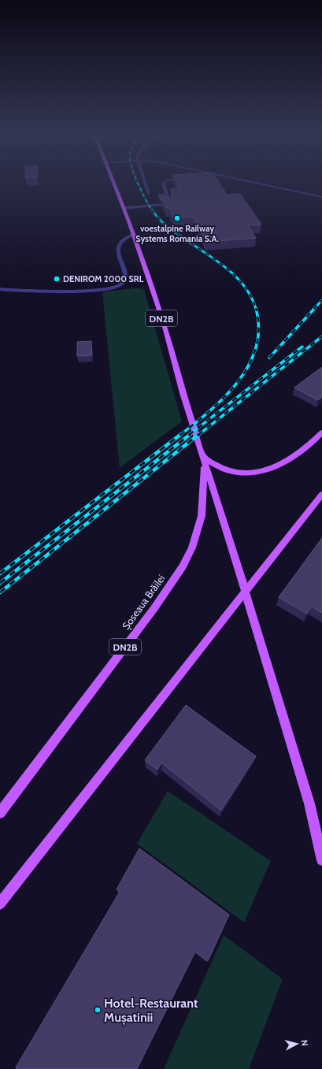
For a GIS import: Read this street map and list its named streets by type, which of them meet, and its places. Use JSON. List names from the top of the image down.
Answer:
{
  "streets": {
    "main road": ["DN2B", "Șoseaua Brăilei"]
  },
  "crossings": [
    ["DN2B", "Șoseaua Brăilei"]
  ],
  "places": ["voestalpine Railway Systems Romania S.A.", "DENIROM 2000 SRL", "Hotel-Restaurant Mușatinii"],
  "north": "right"
}
